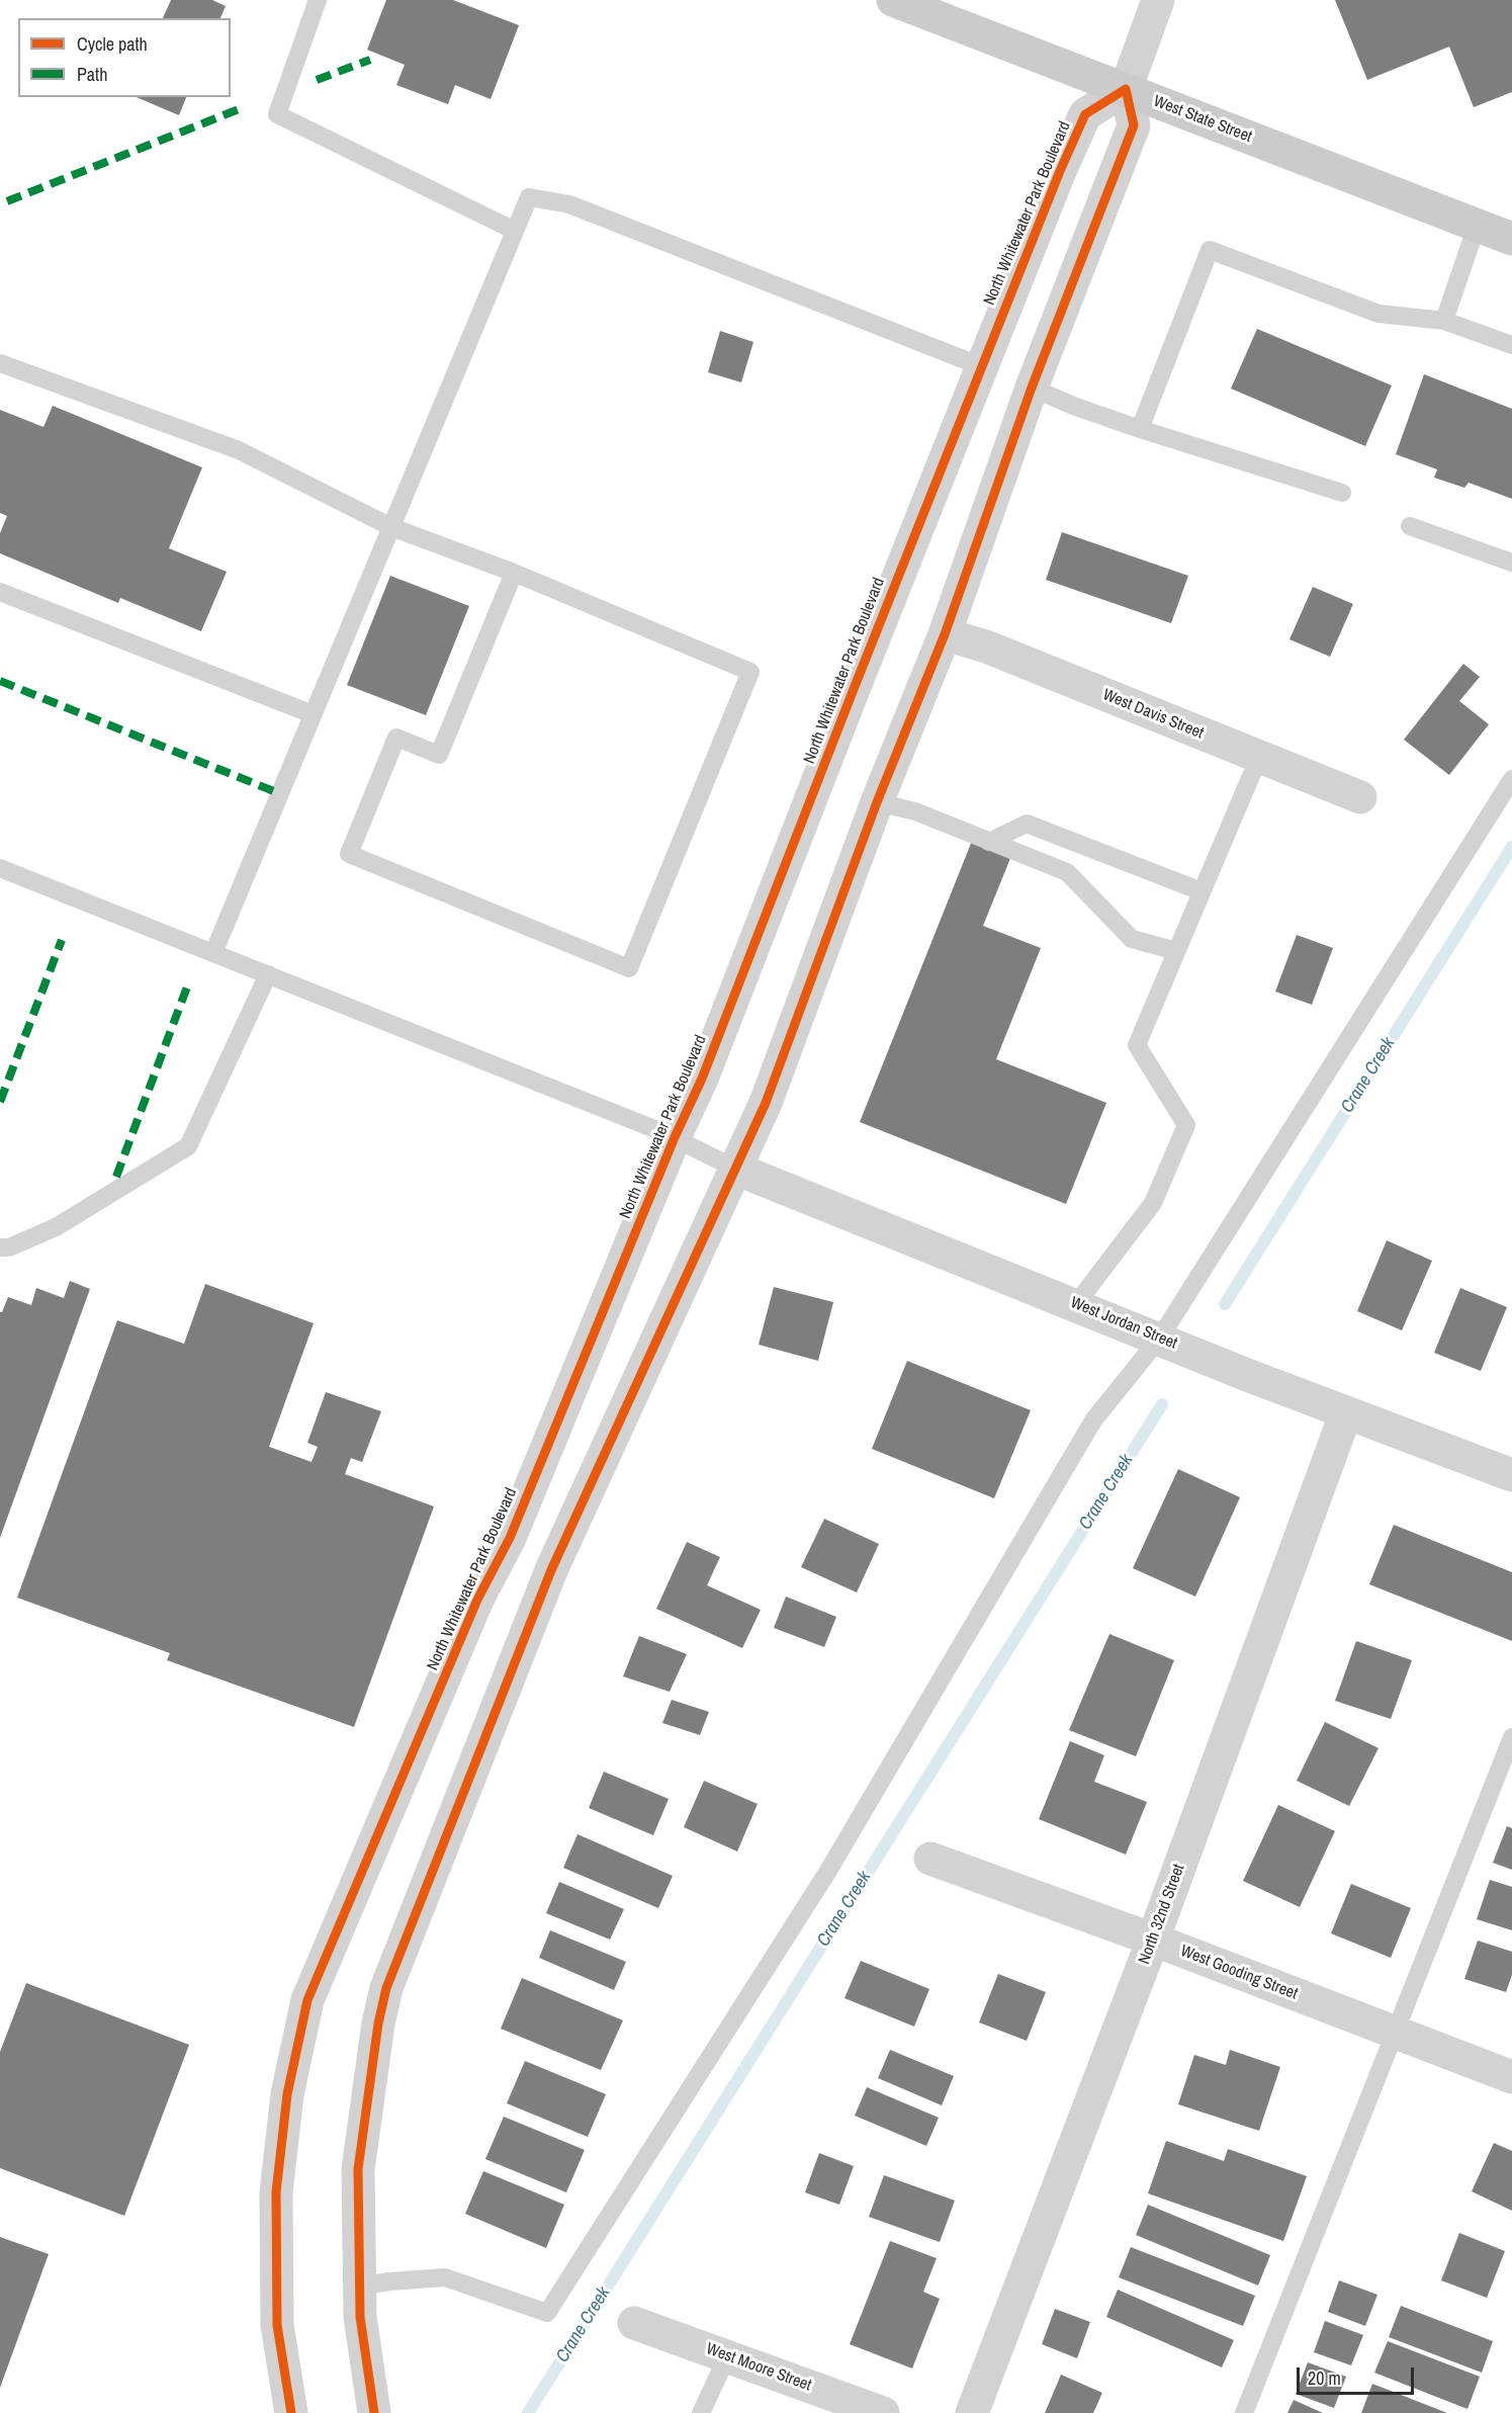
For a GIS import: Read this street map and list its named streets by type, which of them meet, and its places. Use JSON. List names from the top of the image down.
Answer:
{
  "streets": {
    "main road": ["West State Street"],
    "street": [
      "North Whitewater Park Boulevard",
      "West Davis Street",
      "West Jordan Street",
      "North 32nd Street",
      "West Gooding Street",
      "West Moore Street"
    ]
  },
  "crossings": [
    ["West State Street", "North Whitewater Park Boulevard"],
    ["West Jordan Street", "North 32nd Street"],
    ["North 32nd Street", "West Gooding Street"]
  ],
  "water": ["Crane Creek"],
  "legend": ["Cycle path", "Path"],
  "scale_bar": "20 m"
}
